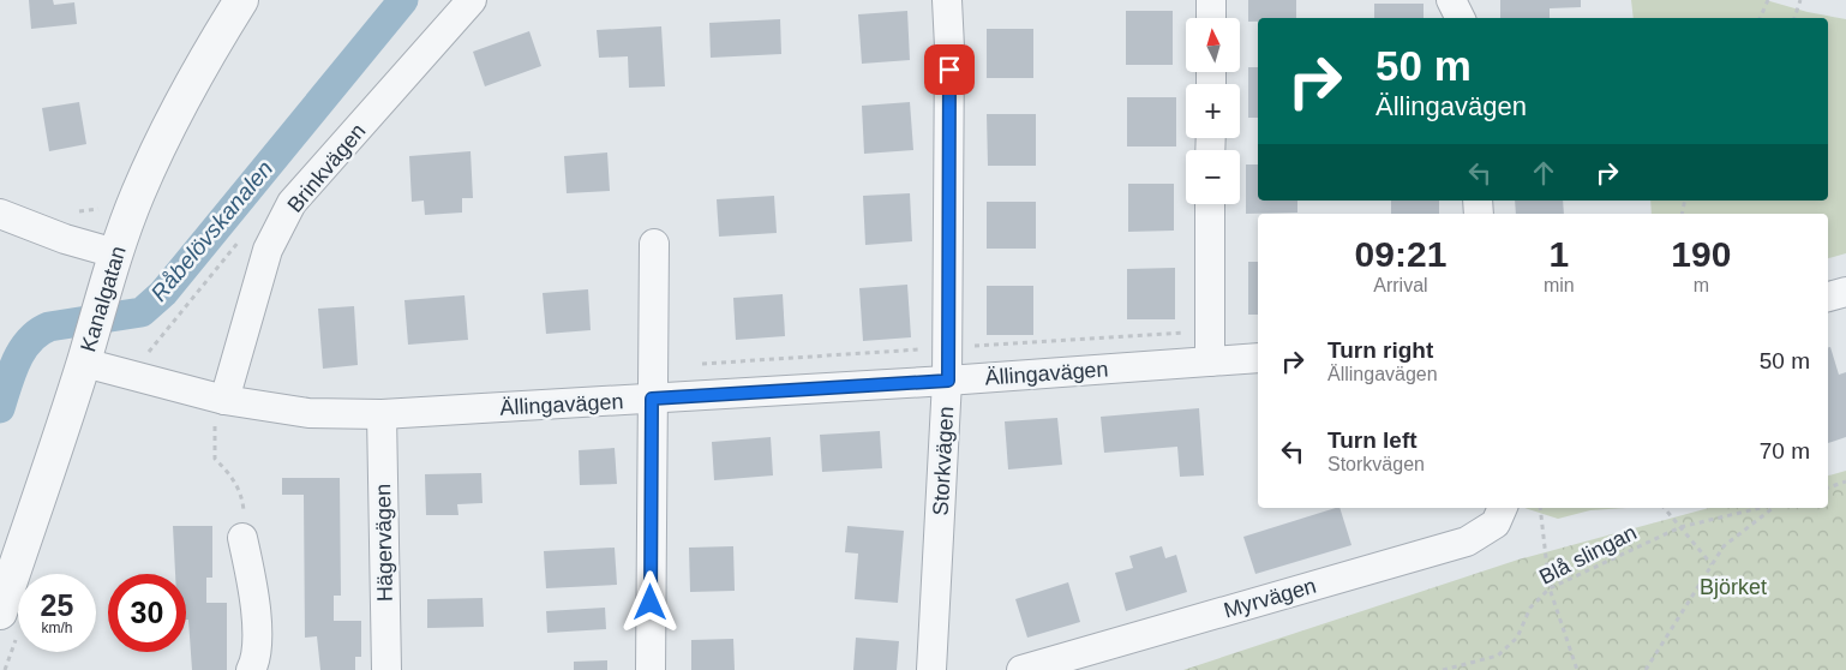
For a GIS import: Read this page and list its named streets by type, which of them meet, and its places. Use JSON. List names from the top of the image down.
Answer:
{
  "streets": {
    "street": [
      "Brinkvägen",
      "Kanalgatan",
      "Ällingavägen",
      "Storkvägen",
      "Hägervägen",
      "Myrvägen"
    ],
    "path": ["Blå slingan"]
  },
  "crossings": [
    ["Brinkvägen", "Ällingavägen"],
    ["Kanalgatan", "Ällingavägen"],
    ["Ällingavägen", "Storkvägen"],
    ["Ällingavägen", "Hägervägen"]
  ],
  "water": ["Råbelövskanalen"],
  "parks": ["Björket"],
  "north": "top",
  "page": {
    "map_buttons": ["+", "−"],
    "turn": ["50 m", "Ällingavägen"],
    "eta": [
      "09:21",
      "Arrival",
      "1",
      "min",
      "190",
      "m"
    ],
    "list": [
      {
        "name": "Turn right",
        "note": "Ällingavägen",
        "value": "50 m"
      },
      {
        "name": "Turn left",
        "note": "Storkvägen",
        "value": "70 m"
      }
    ],
    "speed": "25 km/h",
    "limit": "30"
  }
}
